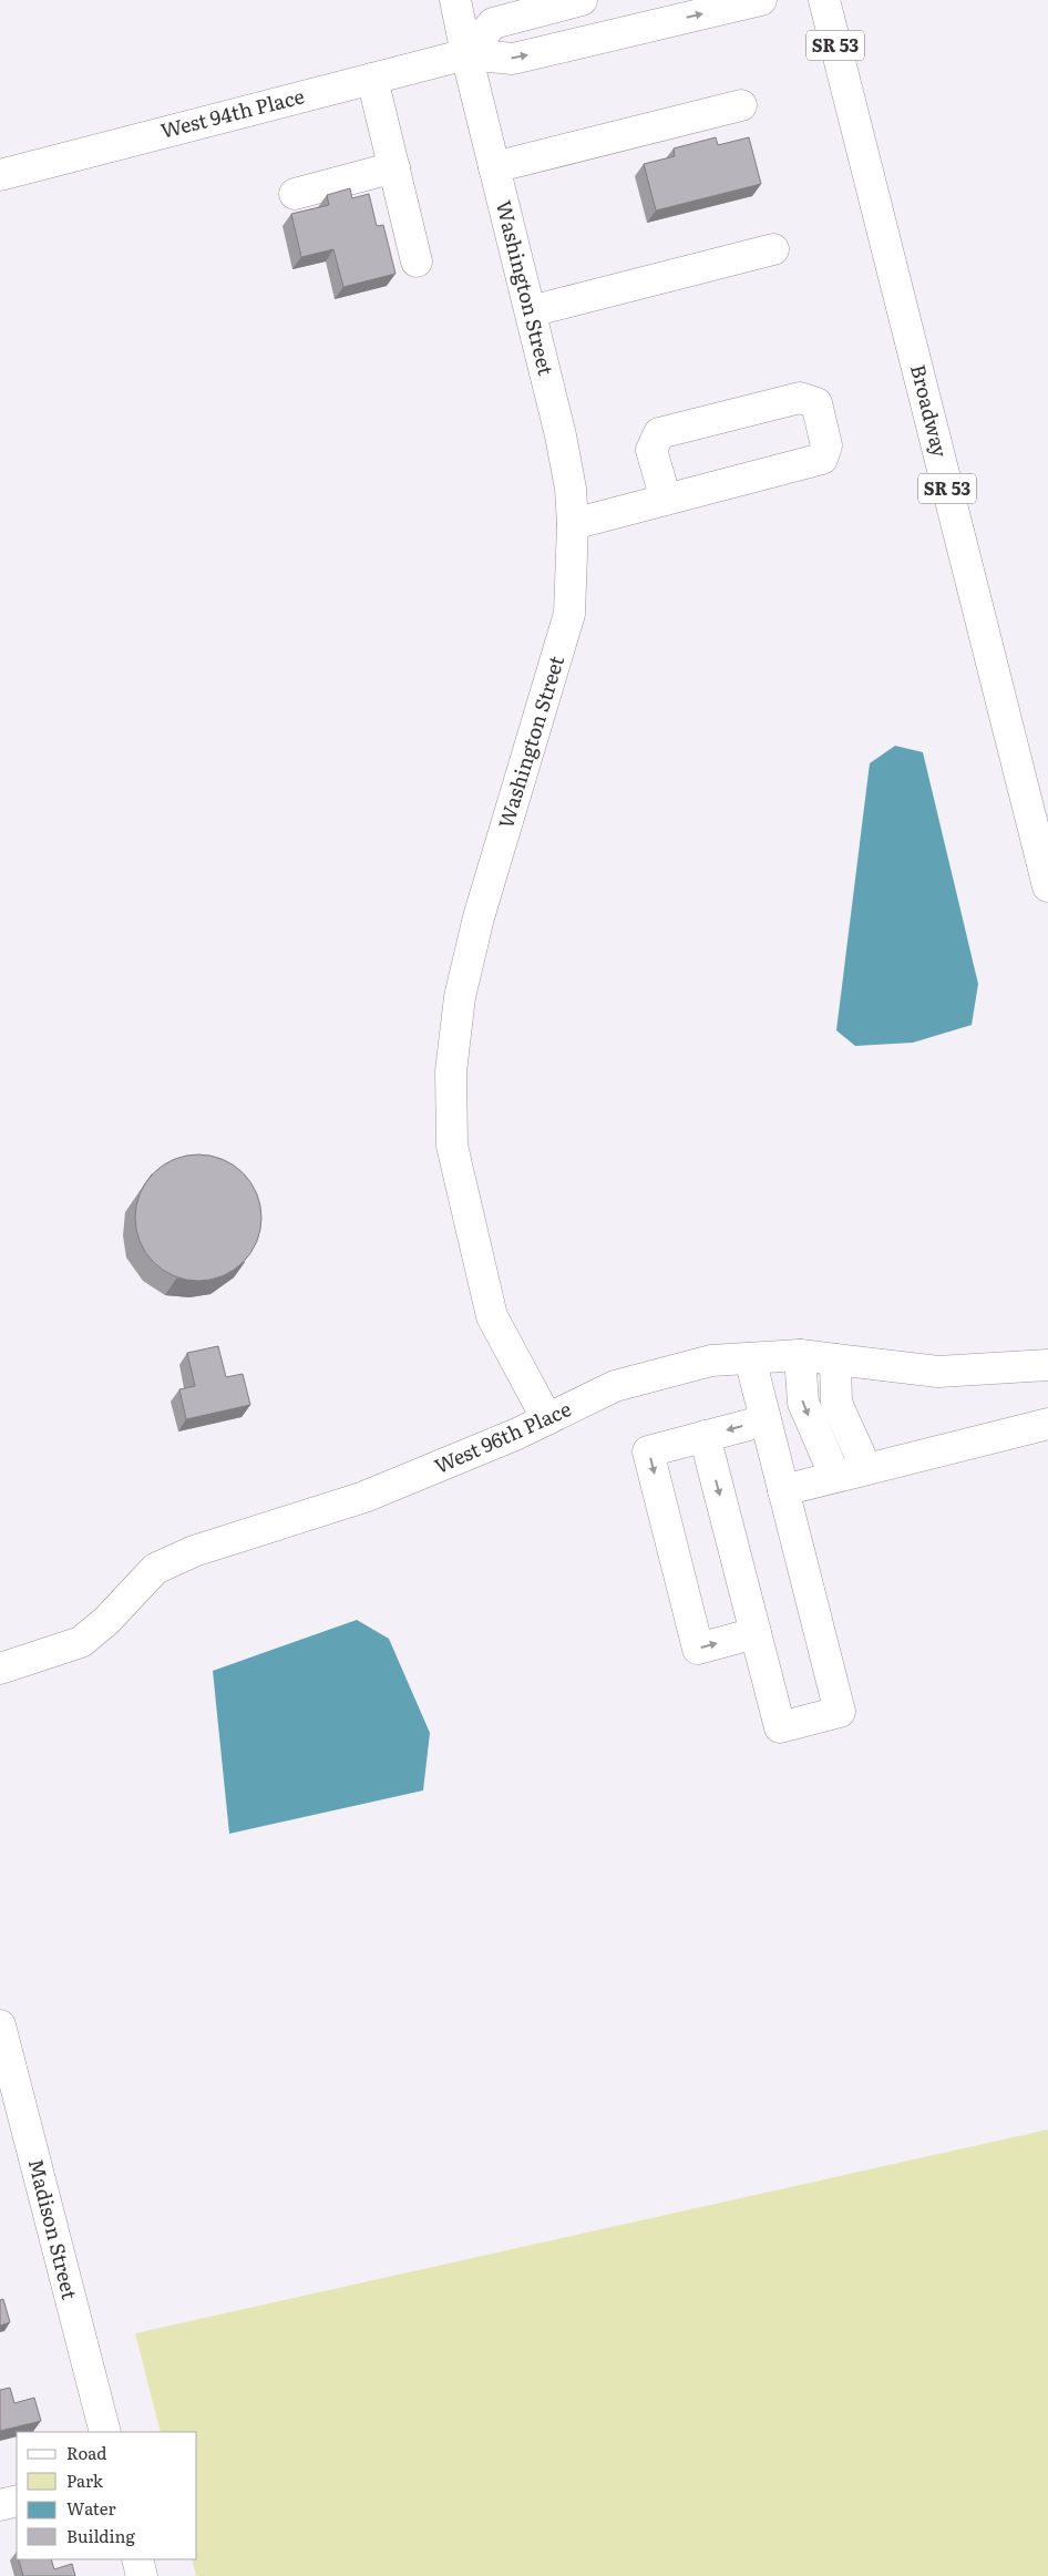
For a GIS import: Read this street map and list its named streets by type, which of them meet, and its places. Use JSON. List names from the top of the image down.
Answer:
{
  "streets": {
    "street": [
      "SR 53",
      "West 94th Place",
      "Washington Street",
      "Broadway",
      "West 96th Place",
      "Madison Street"
    ]
  },
  "crossings": [
    ["West 94th Place", "Washington Street"],
    ["Washington Street", "West 96th Place"]
  ],
  "legend": [
    "Road",
    "Park",
    "Water",
    "Building"
  ]
}
